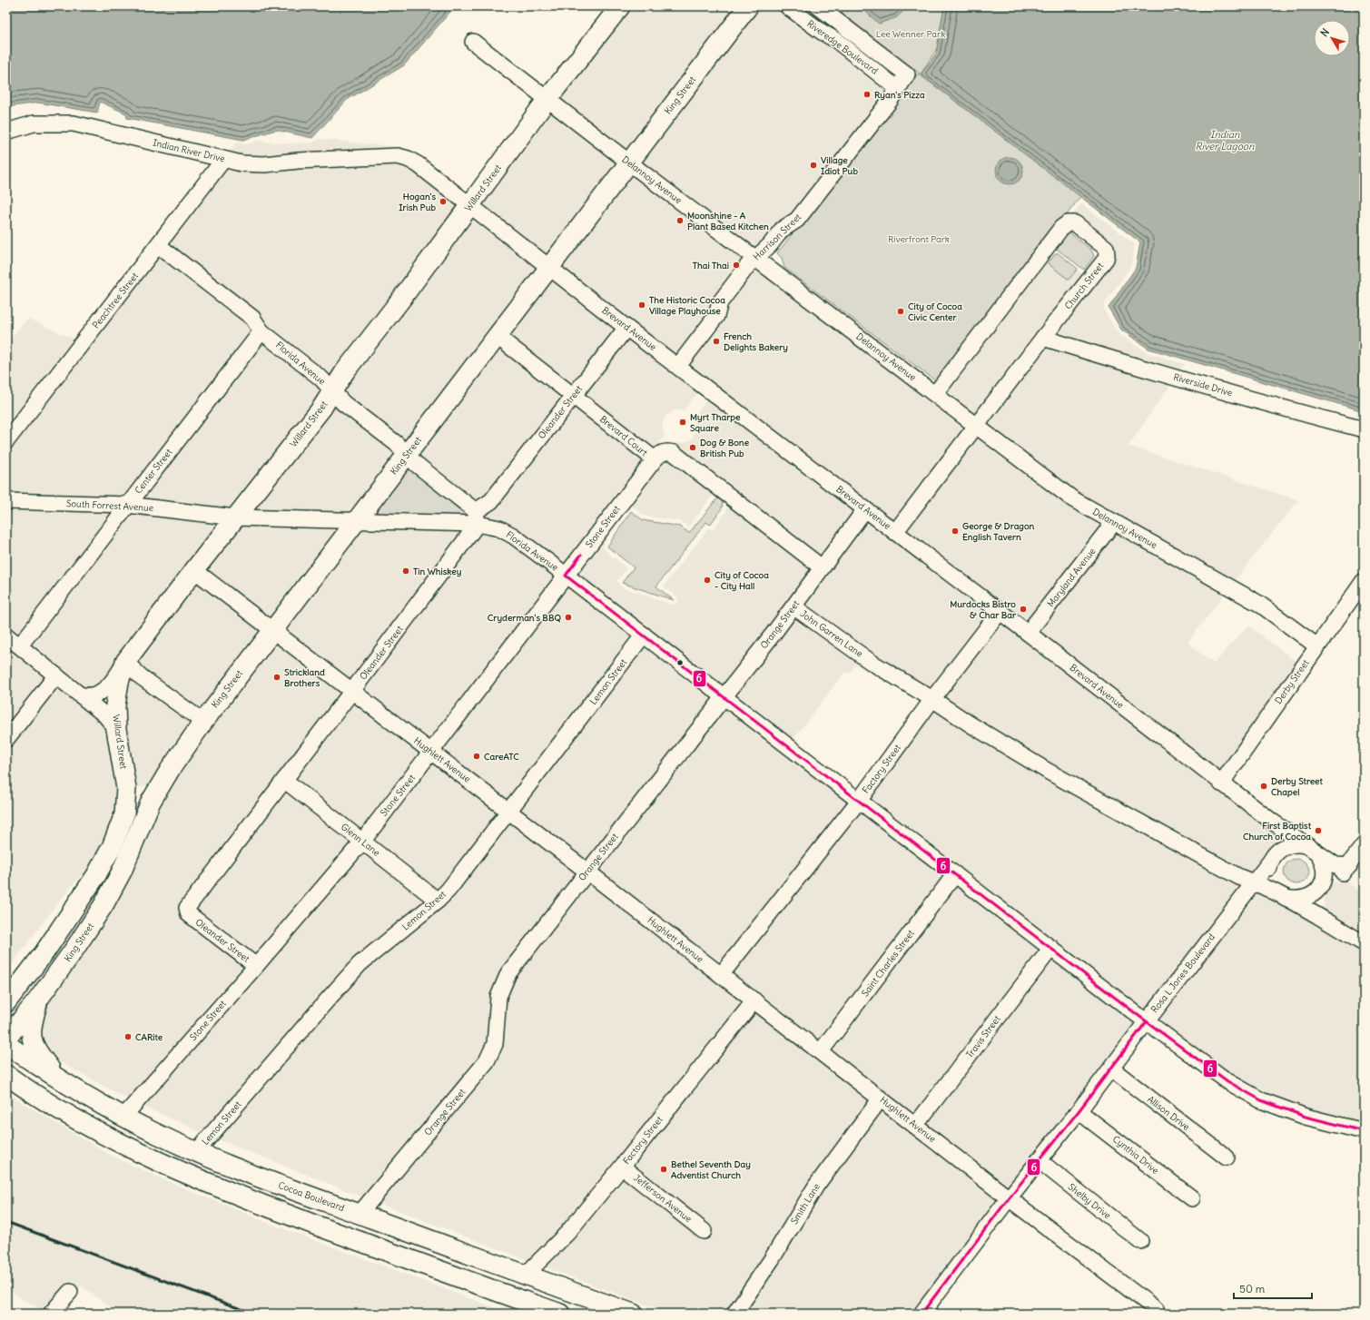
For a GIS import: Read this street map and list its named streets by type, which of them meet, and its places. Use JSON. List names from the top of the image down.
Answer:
{
  "streets": {
    "main road": ["King Street", "Willard Street", "Cocoa Boulevard"],
    "street": [
      "Riveredge Boulevard",
      "Indian River Drive",
      "Delannoy Avenue",
      "Harrison Street",
      "Church Street",
      "Peachtree Street",
      "Brevard Avenue",
      "Florida Avenue",
      "Riverside Drive",
      "Oleander Street",
      "Brevard Court",
      "Center Street",
      "South Forrest Avenue",
      "Stone Street",
      "Maryland Avenue",
      "Orange Street",
      "John Garren Lane",
      "Lemon Street",
      "Derby Street",
      "Hughlett Avenue",
      "Factory Street",
      "Glenn Lane",
      "Saint Charles Street",
      "Rosa L Jones Boulevard",
      "Travis Street",
      "Allison Drive",
      "Cynthia Drive",
      "Jefferson Avenue",
      "Shelby Drive",
      "Smith Lane"
    ]
  },
  "crossings": [
    ["Riveredge Boulevard", "Harrison Street"],
    ["King Street", "Delannoy Avenue"],
    ["King Street", "Brevard Avenue"],
    ["King Street", "Florida Avenue"],
    ["King Street", "Brevard Court"],
    ["King Street", "South Forrest Avenue"],
    ["King Street", "Hughlett Avenue"],
    ["Indian River Drive", "Peachtree Street"],
    ["Indian River Drive", "Brevard Avenue"],
    ["Delannoy Avenue", "Willard Street"],
    ["Delannoy Avenue", "Harrison Street"],
    ["Delannoy Avenue", "Church Street"],
    ["Delannoy Avenue", "Maryland Avenue"],
    ["Delannoy Avenue", "Derby Street"],
    ["Willard Street", "Brevard Avenue"],
    ["Willard Street", "Florida Avenue"],
    ["Willard Street", "South Forrest Avenue"],
    ["Willard Street", "Hughlett Avenue"],
    ["Harrison Street", "Brevard Avenue"],
    ["Church Street", "Brevard Avenue"],
    ["Church Street", "Riverside Drive"],
    ["Peachtree Street", "Florida Avenue"],
    ["Brevard Avenue", "Oleander Street"],
    ["Brevard Avenue", "Maryland Avenue"],
    ["Brevard Avenue", "Orange Street"],
    ["Brevard Avenue", "Derby Street"],
    ["Brevard Avenue", "Factory Street"],
    ["Brevard Avenue", "Rosa L Jones Boulevard"],
    ["Florida Avenue", "Oleander Street"],
    ["Florida Avenue", "Center Street"],
    ["Florida Avenue", "South Forrest Avenue"],
    ["Florida Avenue", "Stone Street"],
    ["Florida Avenue", "Orange Street"],
    ["Florida Avenue", "Lemon Street"],
    ["Florida Avenue", "Factory Street"],
    ["Florida Avenue", "Saint Charles Street"],
    ["Florida Avenue", "Rosa L Jones Boulevard"],
    ["Florida Avenue", "Travis Street"],
    ["Oleander Street", "Brevard Court"],
    ["Oleander Street", "South Forrest Avenue"],
    ["Oleander Street", "Stone Street"],
    ["Oleander Street", "Hughlett Avenue"],
    ["Oleander Street", "Glenn Lane"],
    ["Brevard Court", "Stone Street"],
    ["Brevard Court", "Orange Street"],
    ["Center Street", "South Forrest Avenue"],
    ["Stone Street", "Hughlett Avenue"],
    ["Stone Street", "Glenn Lane"],
    ["Stone Street", "Cocoa Boulevard"],
    ["Orange Street", "John Garren Lane"],
    ["Orange Street", "Hughlett Avenue"],
    ["Orange Street", "Cocoa Boulevard"],
    ["John Garren Lane", "Factory Street"],
    ["John Garren Lane", "Rosa L Jones Boulevard"],
    ["Lemon Street", "Hughlett Avenue"],
    ["Lemon Street", "Glenn Lane"],
    ["Lemon Street", "Cocoa Boulevard"],
    ["Hughlett Avenue", "Factory Street"],
    ["Hughlett Avenue", "Saint Charles Street"],
    ["Hughlett Avenue", "Rosa L Jones Boulevard"],
    ["Hughlett Avenue", "Travis Street"],
    ["Hughlett Avenue", "Smith Lane"],
    ["Factory Street", "Cocoa Boulevard"],
    ["Factory Street", "Jefferson Avenue"],
    ["Rosa L Jones Boulevard", "Allison Drive"],
    ["Rosa L Jones Boulevard", "Cynthia Drive"],
    ["Rosa L Jones Boulevard", "Shelby Drive"]
  ],
  "water": ["Indian River Lagoon"],
  "parks": ["Lee Wenner Park", "Riverfront Park"],
  "places": [
    "Ryan's Pizza",
    "Village Idiot Pub",
    "Hogan's Irish Pub",
    "Moonshine - A Plant Based Kitchen",
    "Thai Thai",
    "The Historic Cocoa Village Playhouse",
    "City of Cocoa Civic Center",
    "French Delights Bakery",
    "Myrt Tharpe Square",
    "Dog & Bone British Pub",
    "George & Dragon English Tavern",
    "Tin Whiskey",
    "City of Cocoa - City Hall",
    "Murdocks Bistro & Char Bar",
    "Cryderman's BBQ",
    "Strickland Brothers",
    "CareATC",
    "Derby Street Chapel",
    "First Baptist Church of Cocoa",
    "CARite",
    "Bethel Seventh Day Adventist Church"
  ],
  "lines": ["transit line 6"],
  "scale_bar": "50 m",
  "north": "top left"
}
